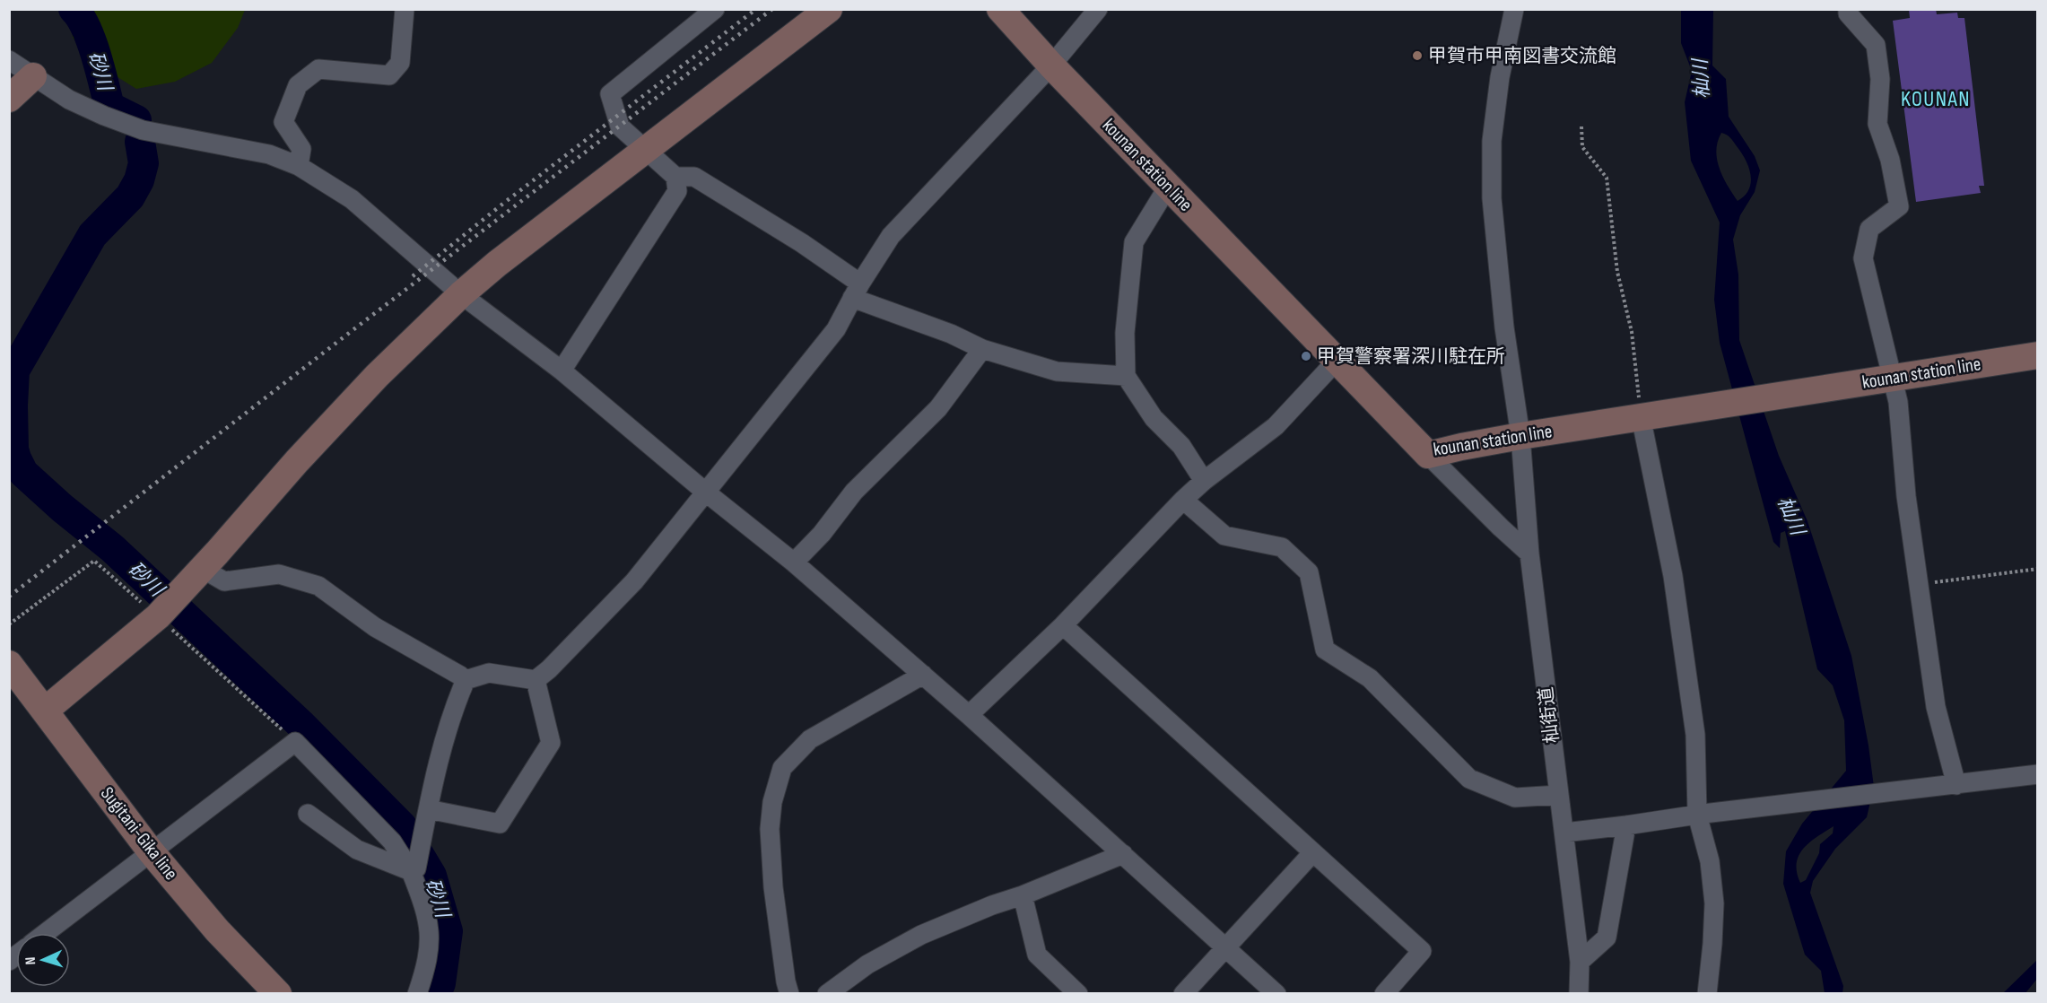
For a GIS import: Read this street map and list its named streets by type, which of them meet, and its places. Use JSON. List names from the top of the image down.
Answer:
{
  "streets": {
    "main road": ["kounan station line", "Sugitani-Gika line"],
    "street": ["杣街道"]
  },
  "crossings": [
    ["kounan station line", "杣街道"]
  ],
  "districts": ["KOUNAN"],
  "water": ["砂川", "杣川"],
  "places": ["甲賀市甲南図書交流館", "甲賀警察署深川駐在所"],
  "north": "left"
}
